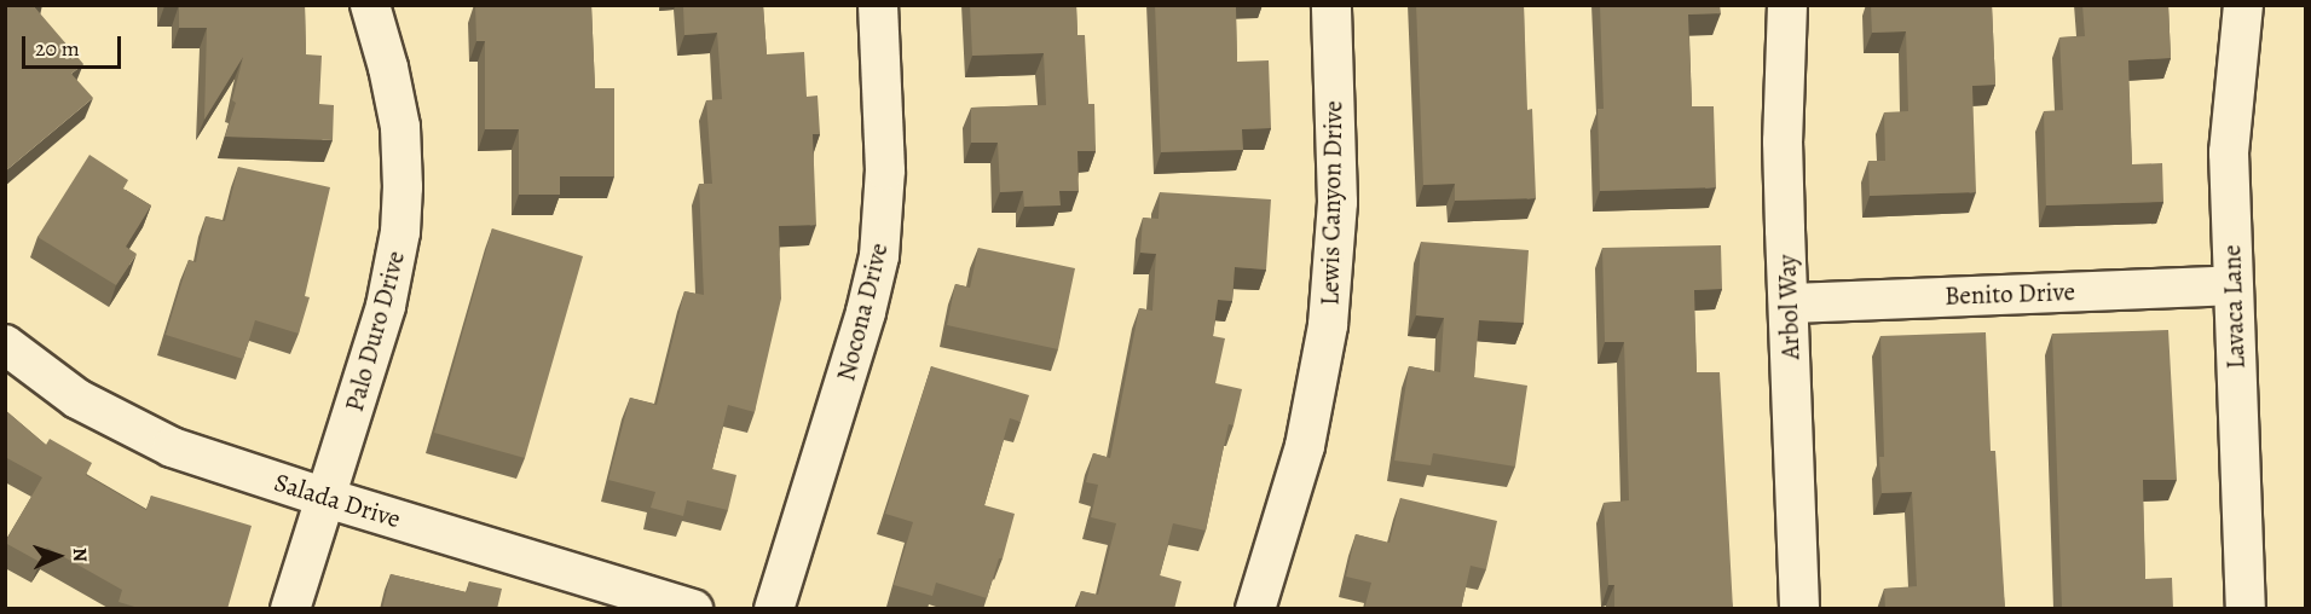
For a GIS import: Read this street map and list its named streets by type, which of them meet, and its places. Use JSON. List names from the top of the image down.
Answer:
{
  "streets": {
    "street": [
      "Lewis Canyon Drive",
      "Benito Drive",
      "Arbol Way",
      "Lavaca Lane",
      "Nocona Drive",
      "Palo Duro Drive",
      "Salada Drive"
    ]
  },
  "crossings": [
    ["Benito Drive", "Arbol Way"],
    ["Benito Drive", "Lavaca Lane"],
    ["Palo Duro Drive", "Salada Drive"]
  ],
  "scale_bar": "20 m",
  "north": "right"
}
